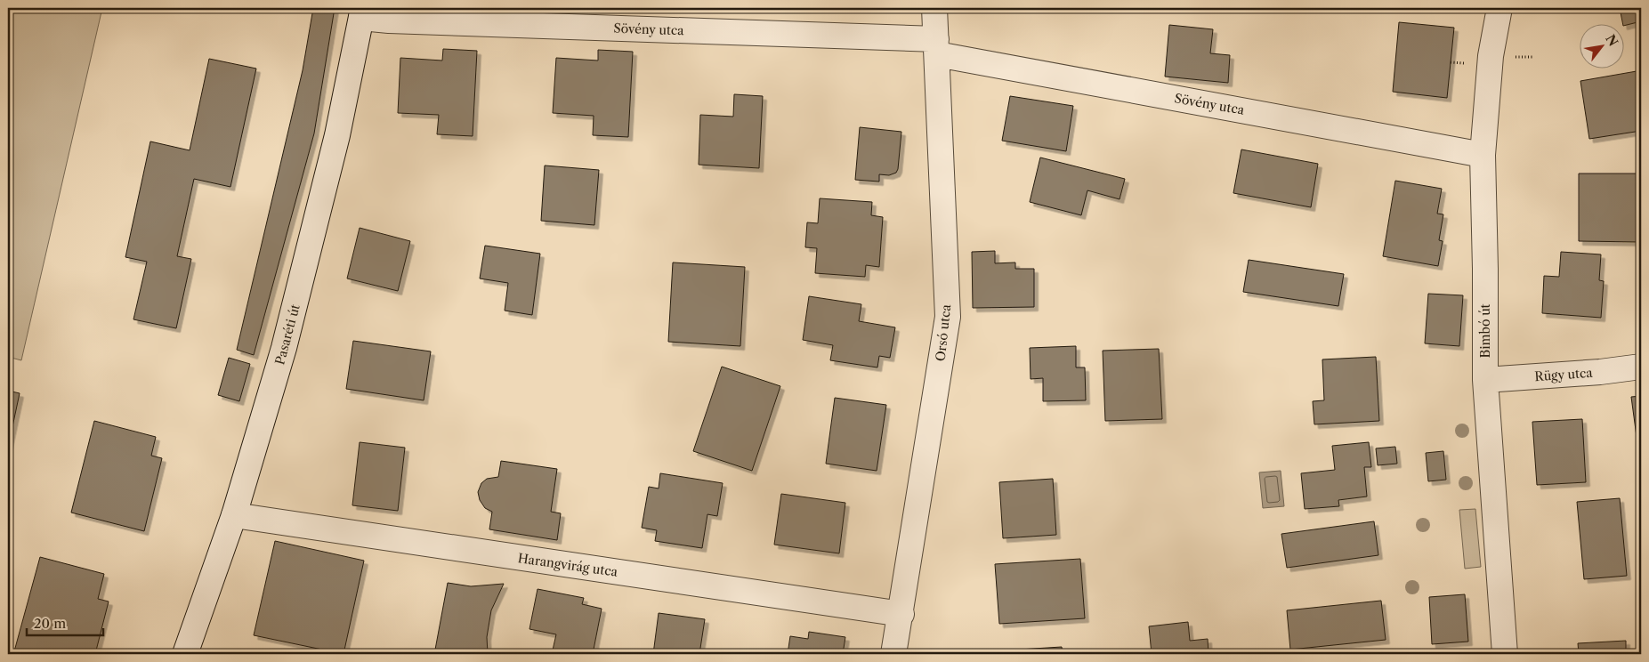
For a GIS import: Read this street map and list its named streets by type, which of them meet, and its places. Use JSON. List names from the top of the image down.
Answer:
{
  "streets": {
    "street": [
      "Sövény utca",
      "Bimbó út",
      "Orsó utca",
      "Pasaréti út",
      "Rügy utca",
      "Harangvirág utca"
    ]
  },
  "crossings": [
    ["Sövény utca", "Bimbó út"],
    ["Sövény utca", "Orsó utca"],
    ["Sövény utca", "Pasaréti út"],
    ["Bimbó út", "Rügy utca"],
    ["Orsó utca", "Harangvirág utca"],
    ["Pasaréti út", "Harangvirág utca"]
  ],
  "scale_bar": "20 m",
  "north": "top right"
}
